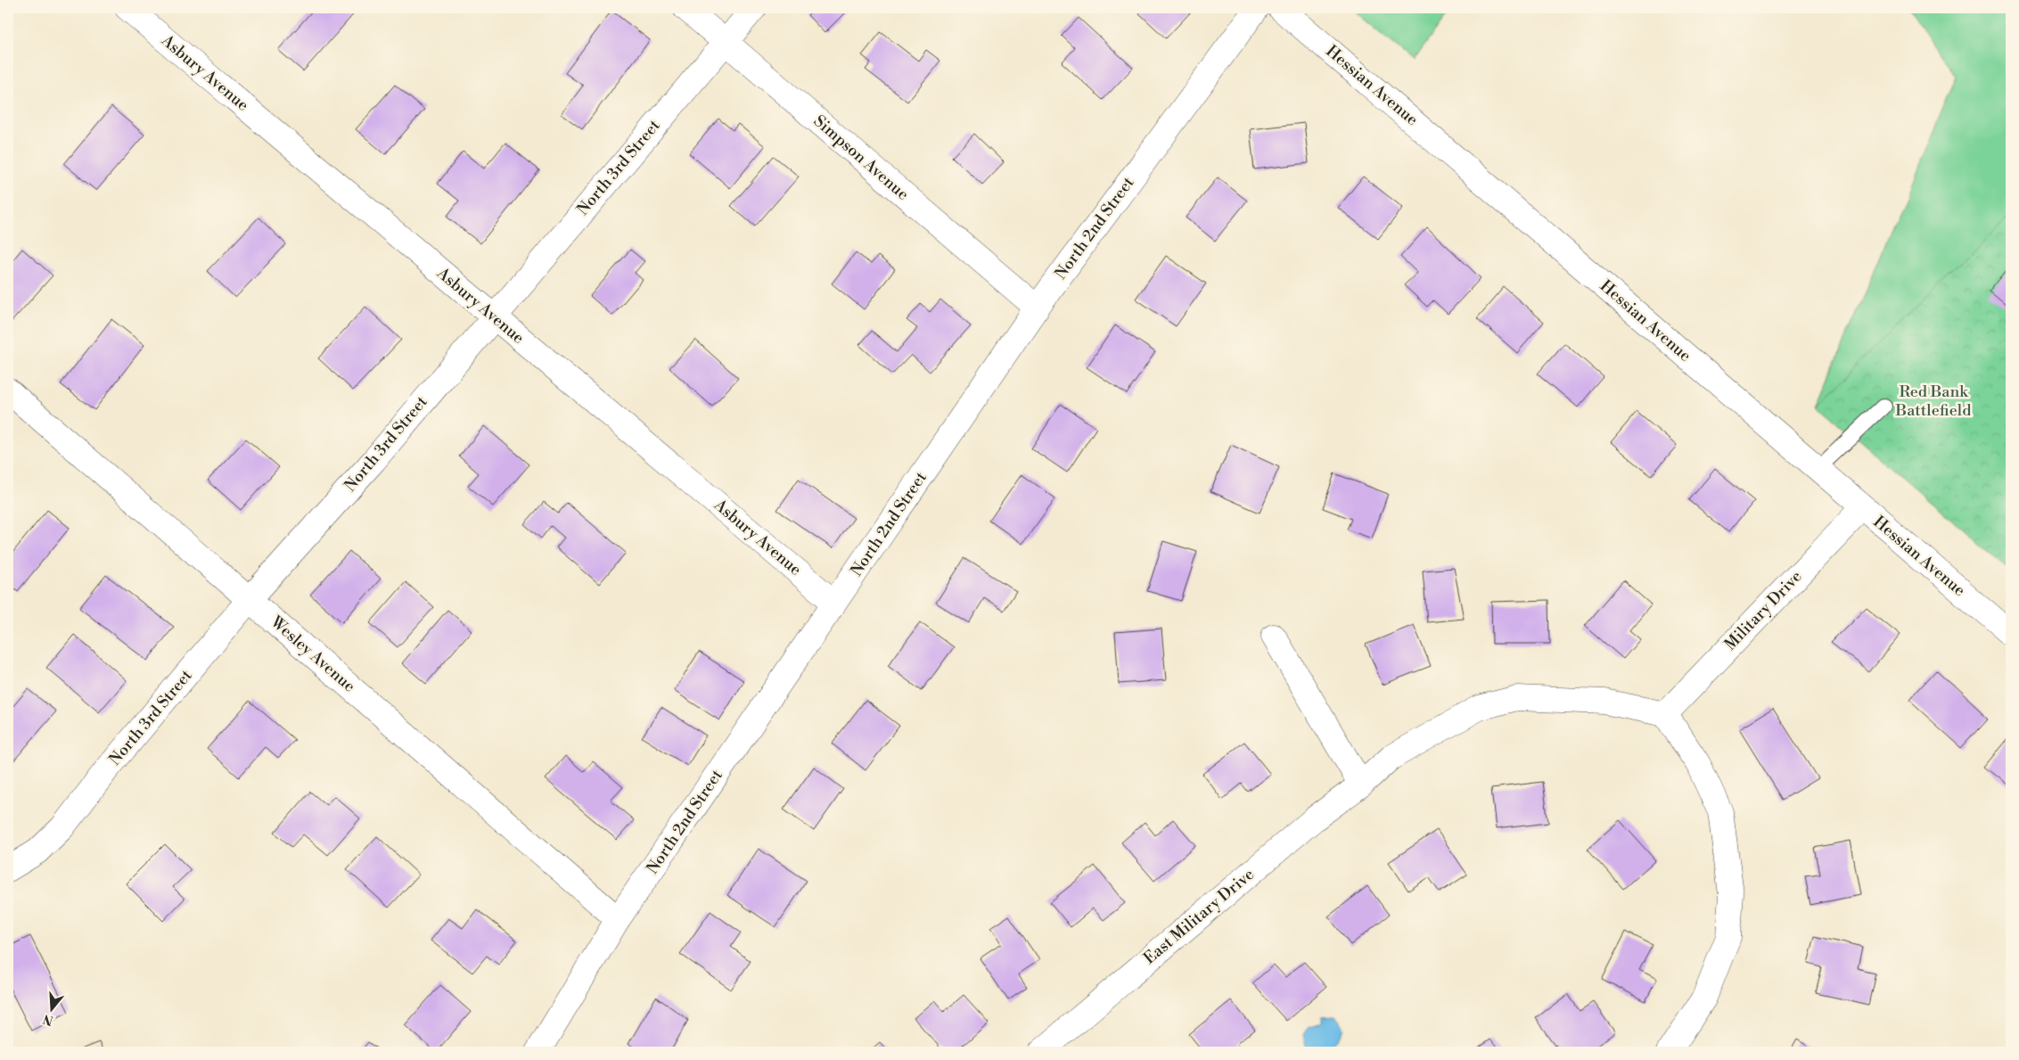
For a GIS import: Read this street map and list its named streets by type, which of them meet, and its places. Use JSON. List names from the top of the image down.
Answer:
{
  "streets": {
    "street": [
      "Asbury Avenue",
      "Hessian Avenue",
      "Simpson Avenue",
      "North 3rd Street",
      "North 2nd Street",
      "Military Drive",
      "Wesley Avenue",
      "East Military Drive"
    ]
  },
  "crossings": [
    ["Asbury Avenue", "North 3rd Street"],
    ["Asbury Avenue", "North 2nd Street"],
    ["Hessian Avenue", "Military Drive"],
    ["Simpson Avenue", "North 3rd Street"],
    ["Simpson Avenue", "North 2nd Street"],
    ["North 3rd Street", "Wesley Avenue"],
    ["North 2nd Street", "Wesley Avenue"],
    ["Military Drive", "East Military Drive"]
  ],
  "parks": ["Red Bank Battlefield"],
  "north": "bottom"
}
